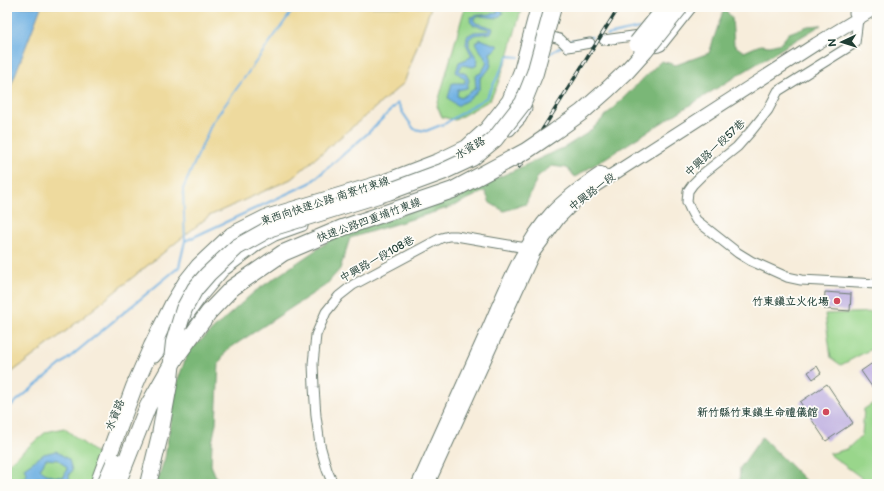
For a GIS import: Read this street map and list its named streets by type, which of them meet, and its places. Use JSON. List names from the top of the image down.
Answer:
{
  "streets": {
    "highway": ["東西向快速公路 南寮竹東線", "快速公路四重埔竹東線"],
    "main road": ["中興路一段"],
    "street": ["水資路", "中興路一段57巷", "中興路一段108巷"]
  },
  "crossings": [
    ["水資路", "快速公路四重埔竹東線"],
    ["中興路一段57巷", "中興路一段"],
    ["中興路一段", "中興路一段108巷"]
  ],
  "places": ["竹東鎮立火化場", "新竹縣竹東鎮生命禮儀館"],
  "north": "left"
}
